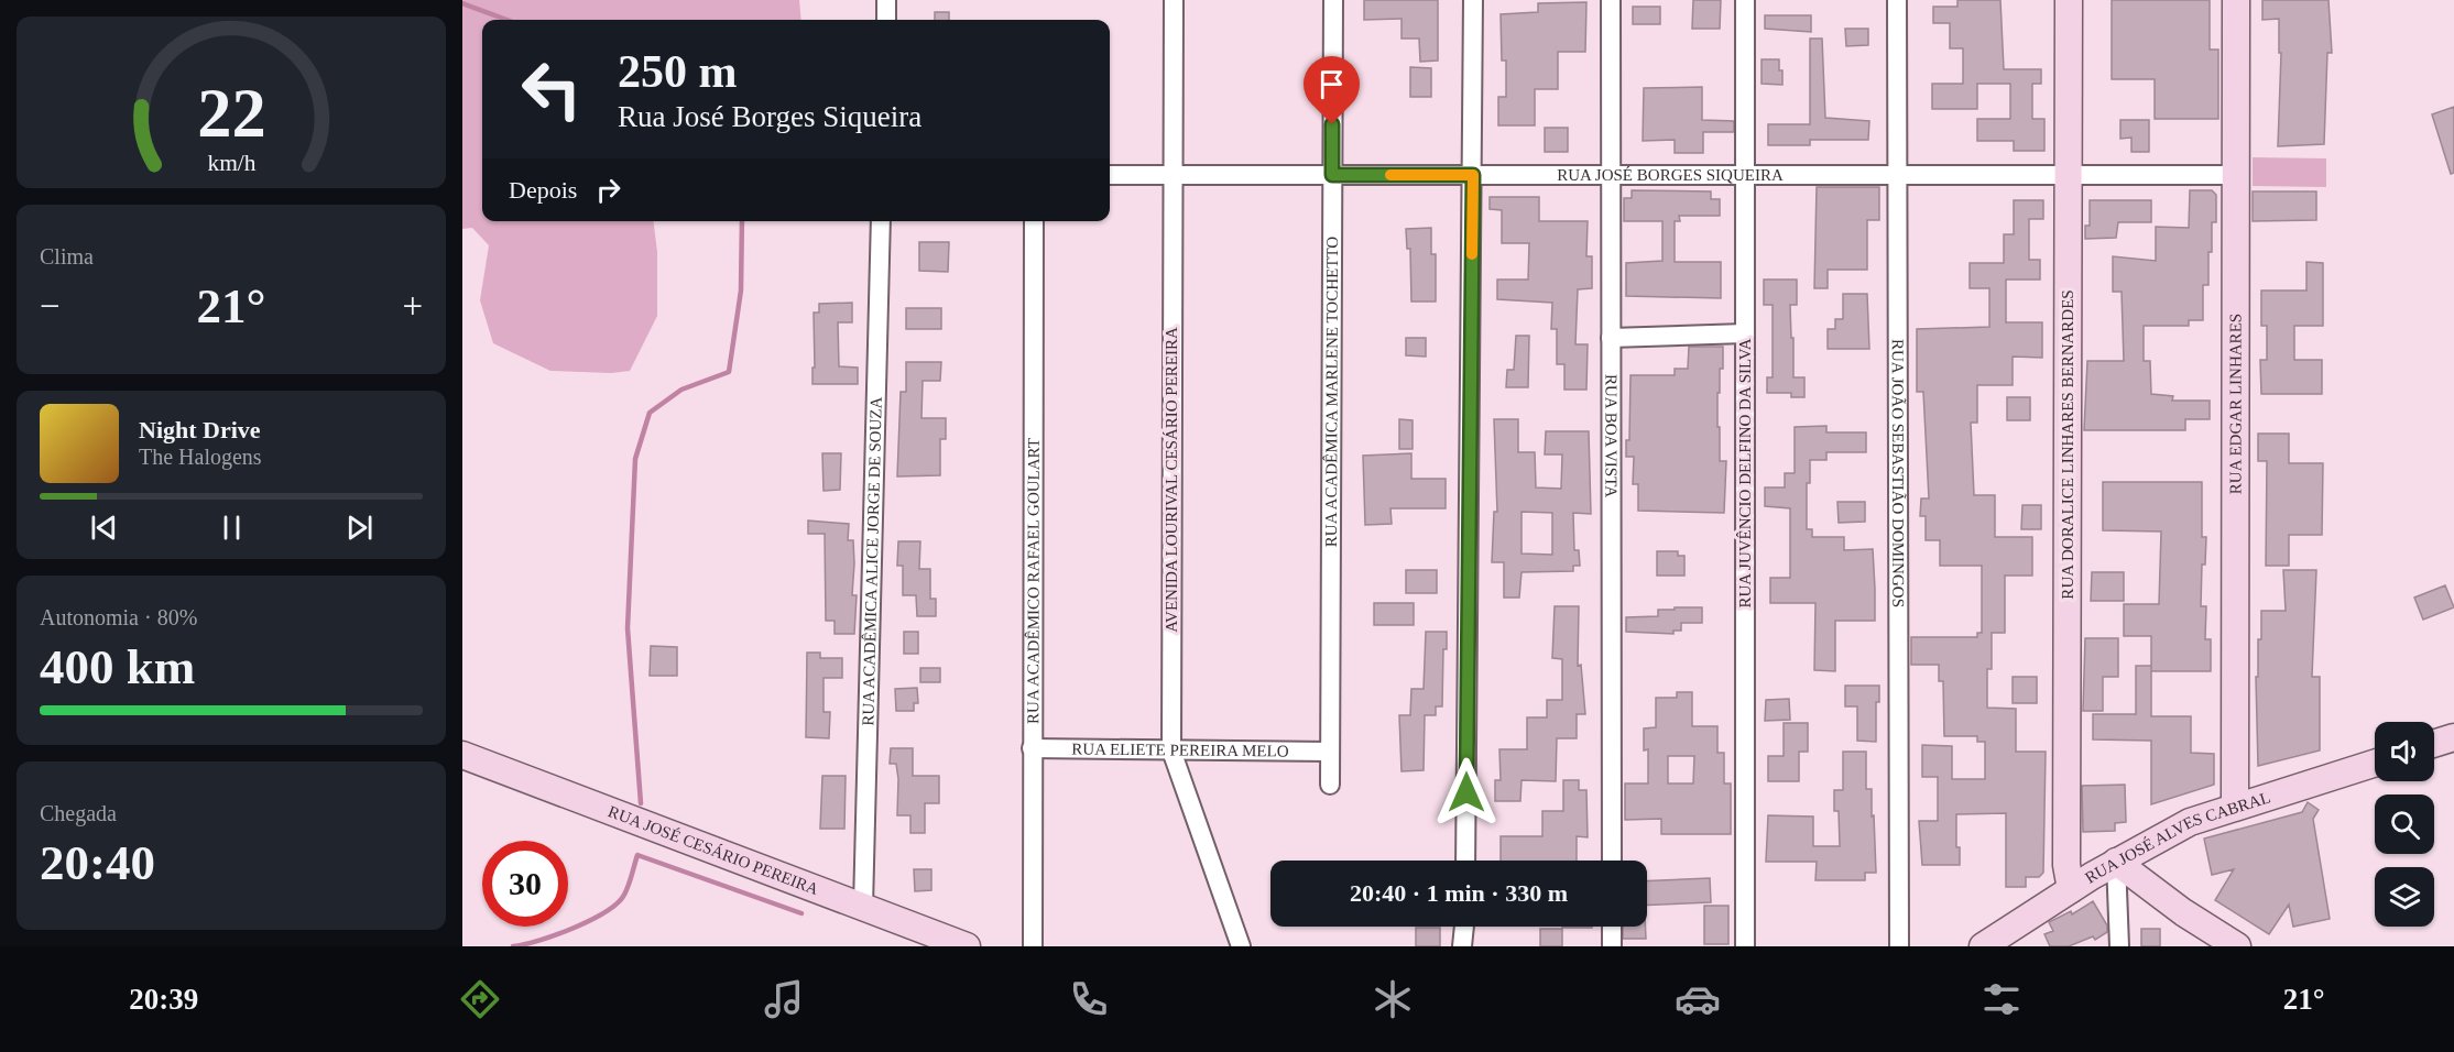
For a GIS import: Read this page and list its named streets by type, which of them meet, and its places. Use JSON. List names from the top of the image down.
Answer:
{
  "streets": {
    "street": [
      "RUA JOSÉ BORGES SIQUEIRA",
      "RUA ACADÊMICA MARLENE TOCHETTO",
      "RUA EDGAR LINHARES",
      "RUA BOA VISTA",
      "RUA DORALICE LINHARES BERNARDES",
      "RUA JUVÊNCIO DELFINO DA SILVA",
      "RUA JOÃO SEBASTIÃO DOMINGOS",
      "AVENIDA LOURIVAL CESÁRIO PEREIRA",
      "RUA ACADÊMICA ALICE JORGE DE SOUZA",
      "RUA ACADÊMICO RAFAEL GOULART",
      "RUA ELIETE PEREIRA MELO",
      "RUA JOSÉ ALVES CABRAL",
      "RUA JOSÉ CESÁRIO PEREIRA"
    ]
  },
  "crossings": [
    ["RUA JOSÉ BORGES SIQUEIRA", "RUA ACADÊMICA MARLENE TOCHETTO"],
    ["RUA JOSÉ BORGES SIQUEIRA", "RUA EDGAR LINHARES"],
    ["RUA JOSÉ BORGES SIQUEIRA", "RUA BOA VISTA"],
    ["RUA JOSÉ BORGES SIQUEIRA", "RUA DORALICE LINHARES BERNARDES"],
    ["RUA JOSÉ BORGES SIQUEIRA", "RUA JUVÊNCIO DELFINO DA SILVA"],
    ["RUA JOSÉ BORGES SIQUEIRA", "RUA JOÃO SEBASTIÃO DOMINGOS"],
    ["RUA JOSÉ BORGES SIQUEIRA", "AVENIDA LOURIVAL CESÁRIO PEREIRA"],
    ["RUA ACADÊMICA MARLENE TOCHETTO", "RUA ELIETE PEREIRA MELO"],
    ["RUA EDGAR LINHARES", "RUA JOSÉ ALVES CABRAL"],
    ["RUA DORALICE LINHARES BERNARDES", "RUA JOSÉ ALVES CABRAL"],
    ["AVENIDA LOURIVAL CESÁRIO PEREIRA", "RUA ELIETE PEREIRA MELO"],
    ["RUA ACADÊMICA ALICE JORGE DE SOUZA", "RUA JOSÉ CESÁRIO PEREIRA"],
    ["RUA ACADÊMICO RAFAEL GOULART", "RUA ELIETE PEREIRA MELO"]
  ],
  "page": {
    "turn": ["250 m", "Rua José Borges Siqueira"],
    "then": "Depois",
    "tile": [
      "Clima",
      ["Autonomia · 80%", "400 km"],
      ["Chegada", "20:40"]
    ],
    "heat": ["−", "21°", "+"],
    "song": ["Night Drive", "The Halogens"],
    "limit": "30",
    "trip": "20:40 · 1 min · 330 m",
    "tabs": ["20:39", "21°"],
    "gauge": ["22", "km/h"]
  }
}
